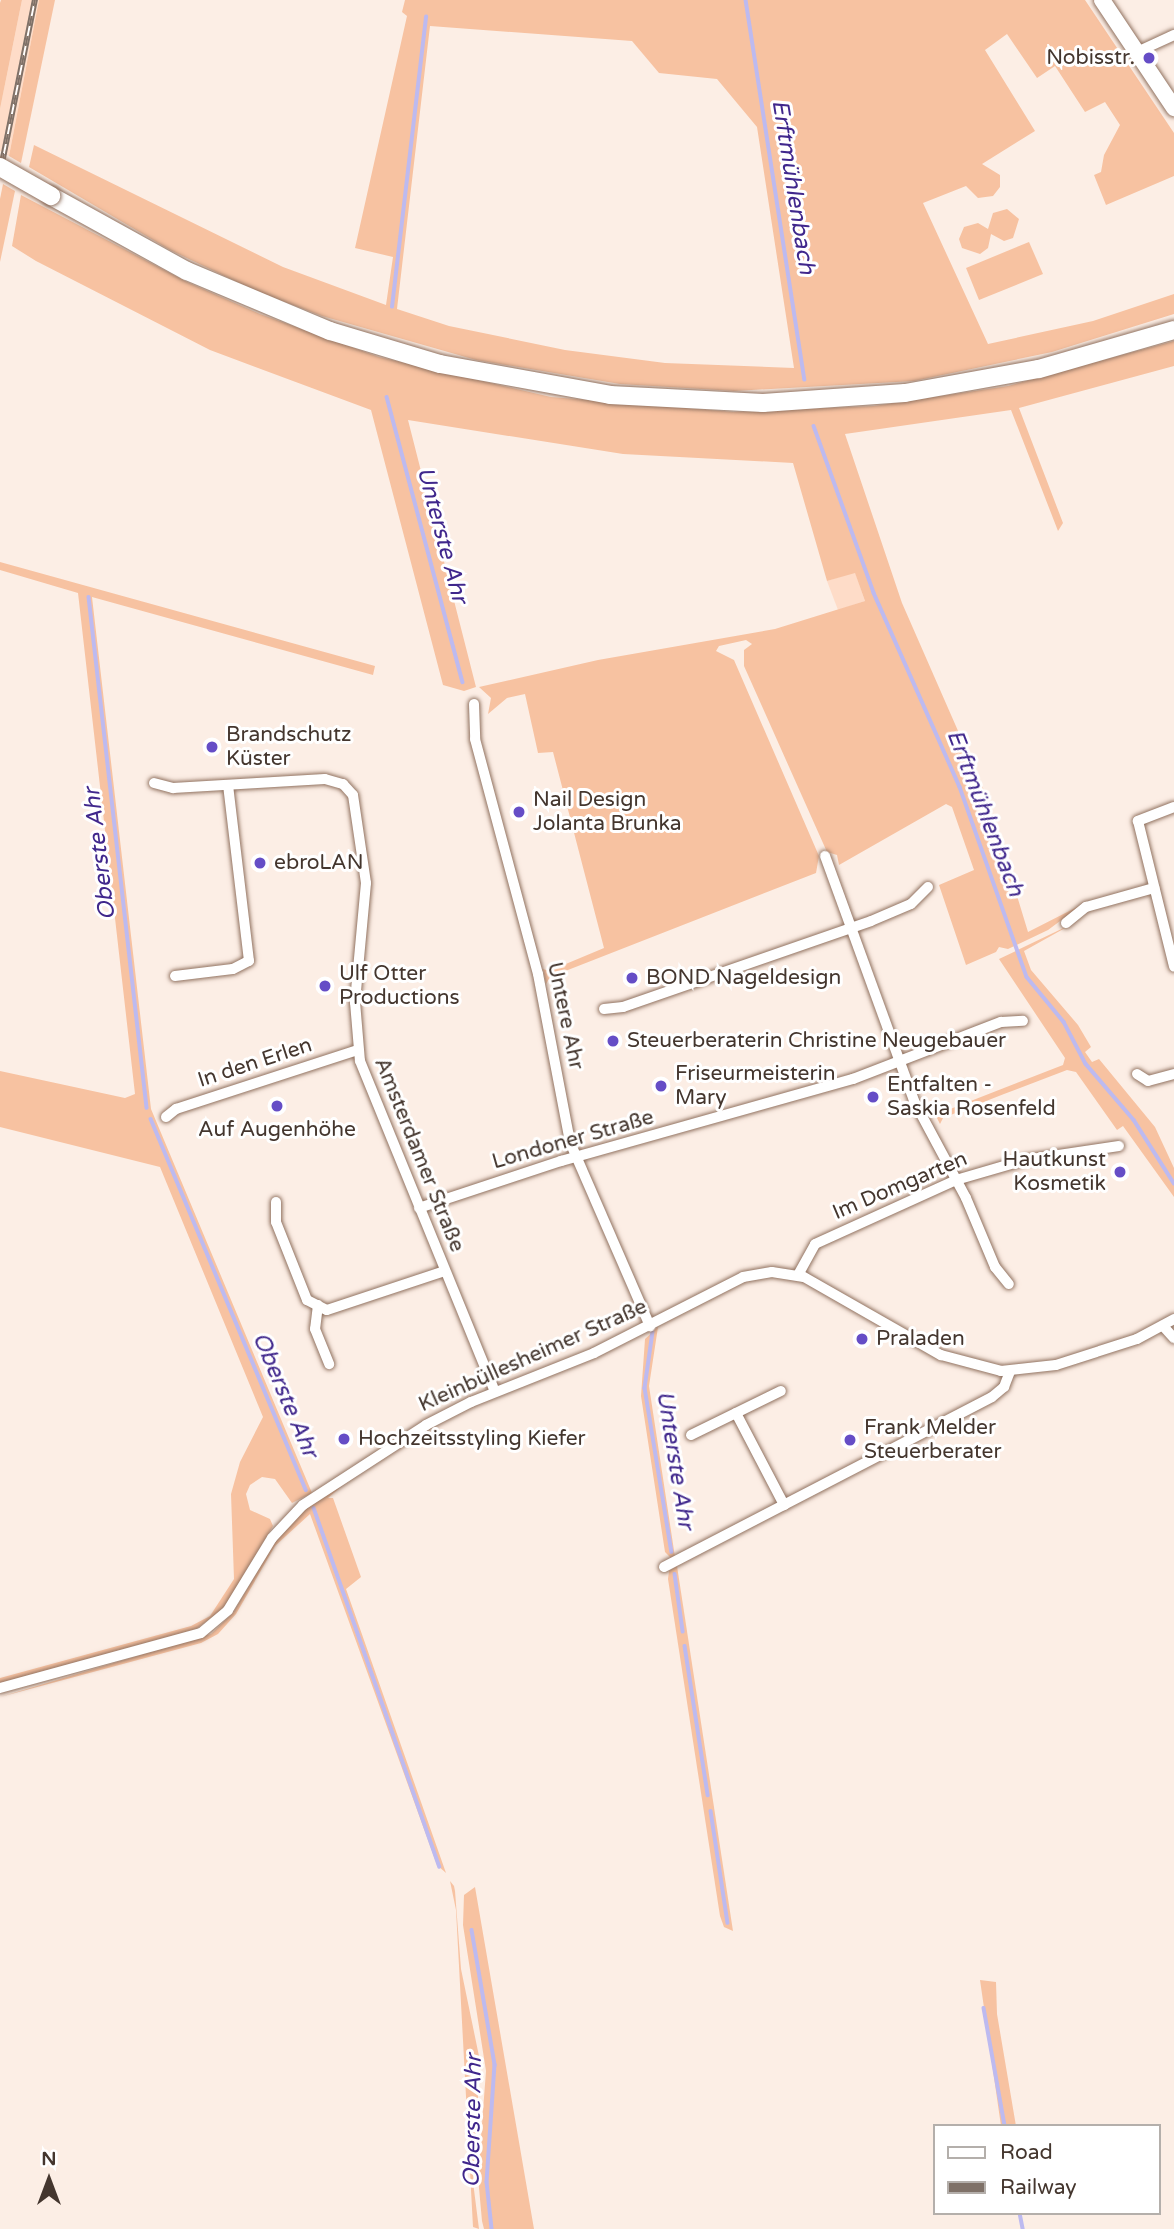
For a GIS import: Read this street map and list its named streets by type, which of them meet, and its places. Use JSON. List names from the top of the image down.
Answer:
{
  "streets": {
    "street": [
      "Untere Ahr",
      "In den Erlen",
      "Londoner Straße",
      "Amsterdamer Straße",
      "Im Domgarten",
      "Kleinbüllesheimer Straße"
    ]
  },
  "crossings": [
    ["Untere Ahr", "Londoner Straße"],
    ["Untere Ahr", "Kleinbüllesheimer Straße"],
    ["In den Erlen", "Amsterdamer Straße"],
    ["Londoner Straße", "Amsterdamer Straße"],
    ["Amsterdamer Straße", "Kleinbüllesheimer Straße"],
    ["Im Domgarten", "Kleinbüllesheimer Straße"]
  ],
  "water": ["Erftmühlenbach", "Unterste Ahr", "Oberste Ahr"],
  "places": [
    "Nobisstr.",
    "Brandschutz Küster",
    "Nail Design Jolanta Brunka",
    "ebroLAN",
    "BOND Nageldesign",
    "Ulf Otter Productions",
    "Steuerberaterin Christine Neugebauer",
    "Friseurmeisterin Mary",
    "Entfalten - Saskia Rosenfeld",
    "Auf Augenhöhe",
    "Hautkunst Kosmetik",
    "Praladen",
    "Hochzeitsstyling Kiefer",
    "Frank Melder Steuerberater"
  ],
  "legend": ["Road", "Railway"],
  "north": "top"
}
